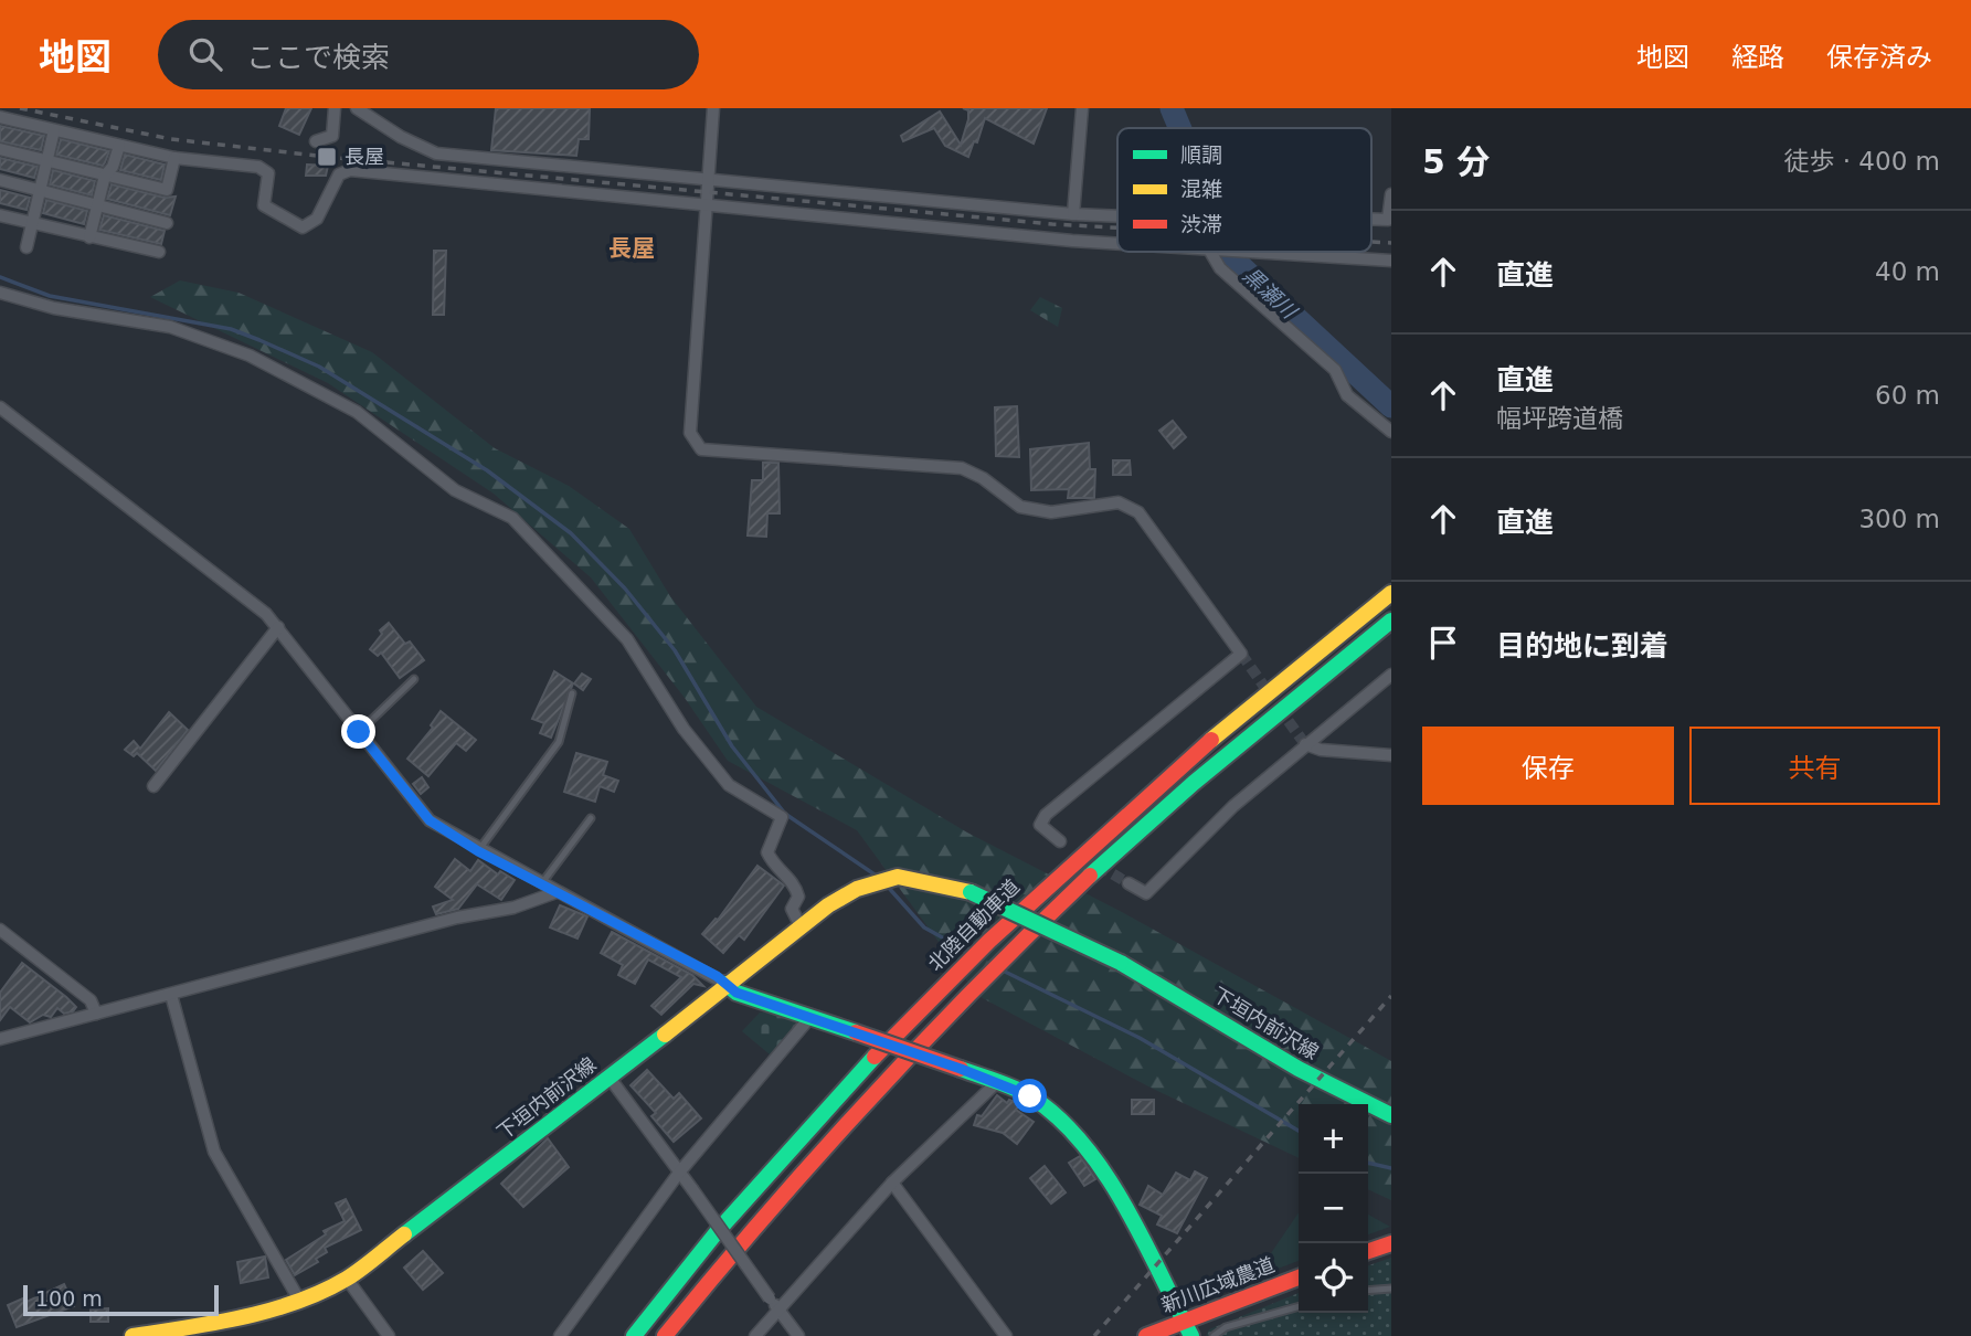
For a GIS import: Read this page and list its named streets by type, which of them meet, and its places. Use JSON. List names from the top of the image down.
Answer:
{
  "streets": {
    "main road": ["北陸自動車道", "下垣内前沢線", "新川広域農道"]
  },
  "districts": ["長屋"],
  "water": ["黒瀬川"],
  "places": {
    "transit": ["長屋"]
  },
  "legend": ["順調", "混雑", "渋滞"],
  "scale_bar": "100 m",
  "page": {
    "header": "地図",
    "search": "ここで検索",
    "nav": ["地図", "経路", "保存済み"],
    "heading": ["5 分", "徒歩 · 400 m"],
    "list": [
      ["直進", "40 m"],
      ["直進", "幅坪跨道橋", "60 m"],
      ["直進", "300 m"],
      "目的地に到着"
    ],
    "buttons": ["保存", "共有"],
    "map_buttons": ["+", "−"],
    "scale": "100 m"
  }
}
